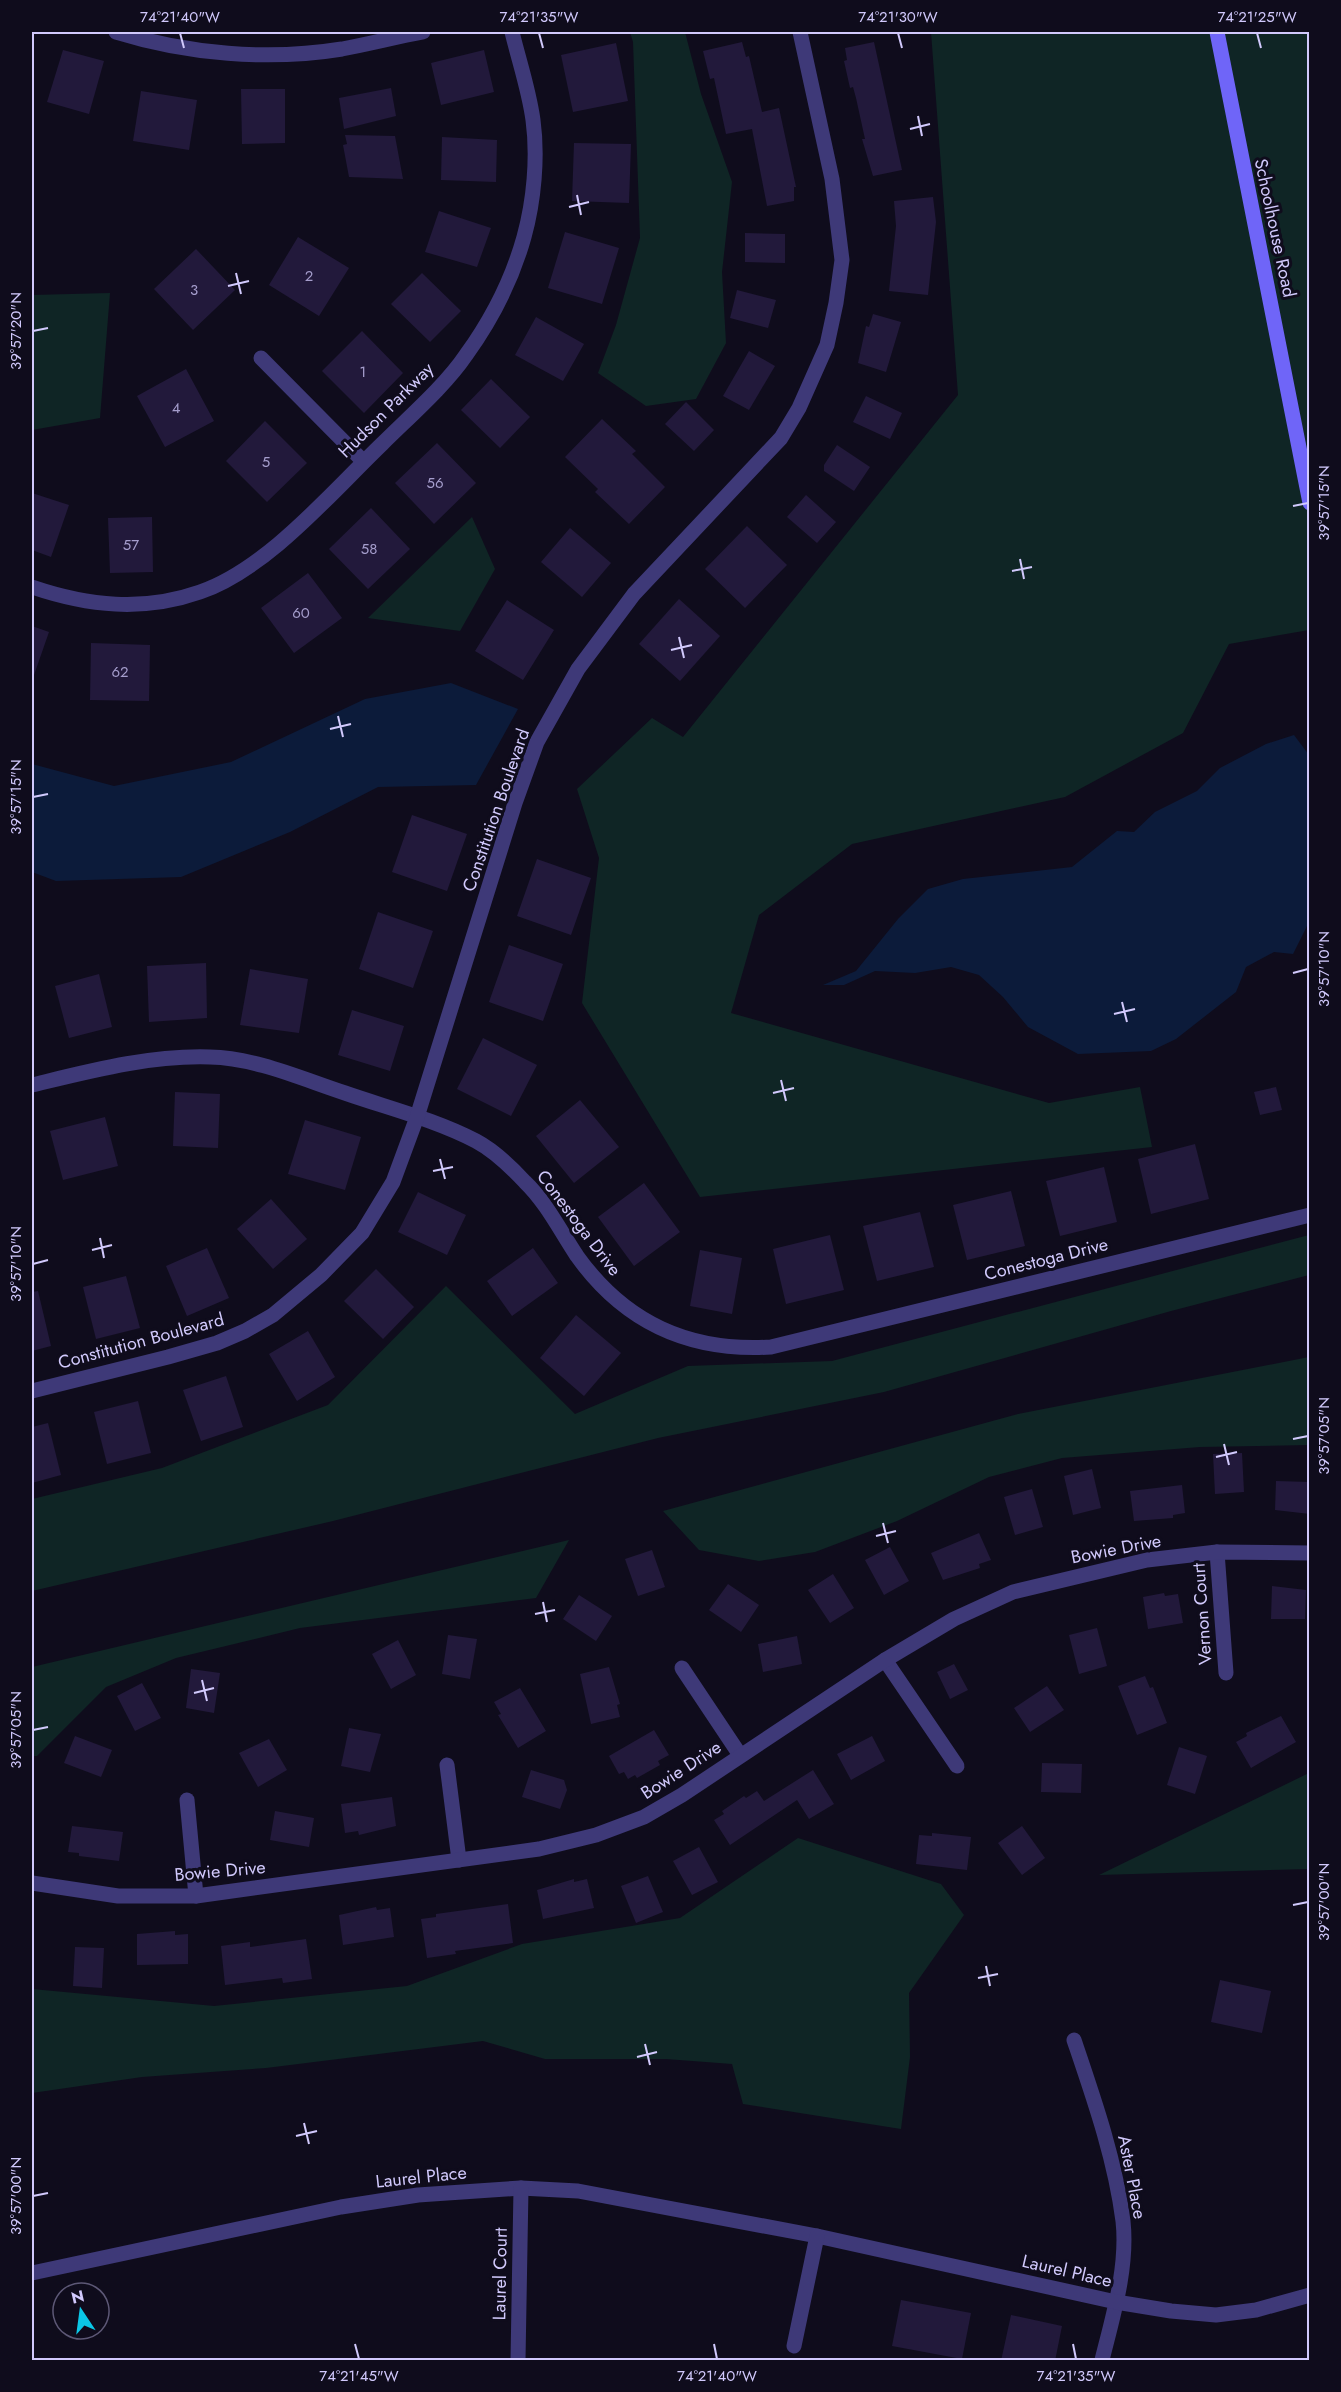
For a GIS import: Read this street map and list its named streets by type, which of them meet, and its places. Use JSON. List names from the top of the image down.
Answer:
{
  "streets": {
    "street": [
      "Schoolhouse Road",
      "Hudson Parkway",
      "Constitution Boulevard",
      "Conestoga Drive",
      "Bowie Drive",
      "Vernon Court",
      "Laurel Place",
      "Aster Place",
      "Laurel Court"
    ]
  },
  "crossings": [
    ["Constitution Boulevard", "Conestoga Drive"],
    ["Bowie Drive", "Vernon Court"],
    ["Laurel Place", "Aster Place"],
    ["Laurel Place", "Laurel Court"]
  ],
  "house_numbers": [
    "2",
    "3",
    "1",
    "4",
    "5",
    "56",
    "57",
    "58",
    "60",
    "62"
  ],
  "north": "top",
  "coordinates": [
    "74°21'40\"W",
    "74°21'35\"W",
    "74°21'30\"W",
    "74°21'25\"W",
    "39°57'20\"N",
    "39°57'15\"N",
    "39°57'10\"N",
    "39°57'05\"N",
    "39°57'00\"N",
    "74°21'45\"W"
  ]
}
